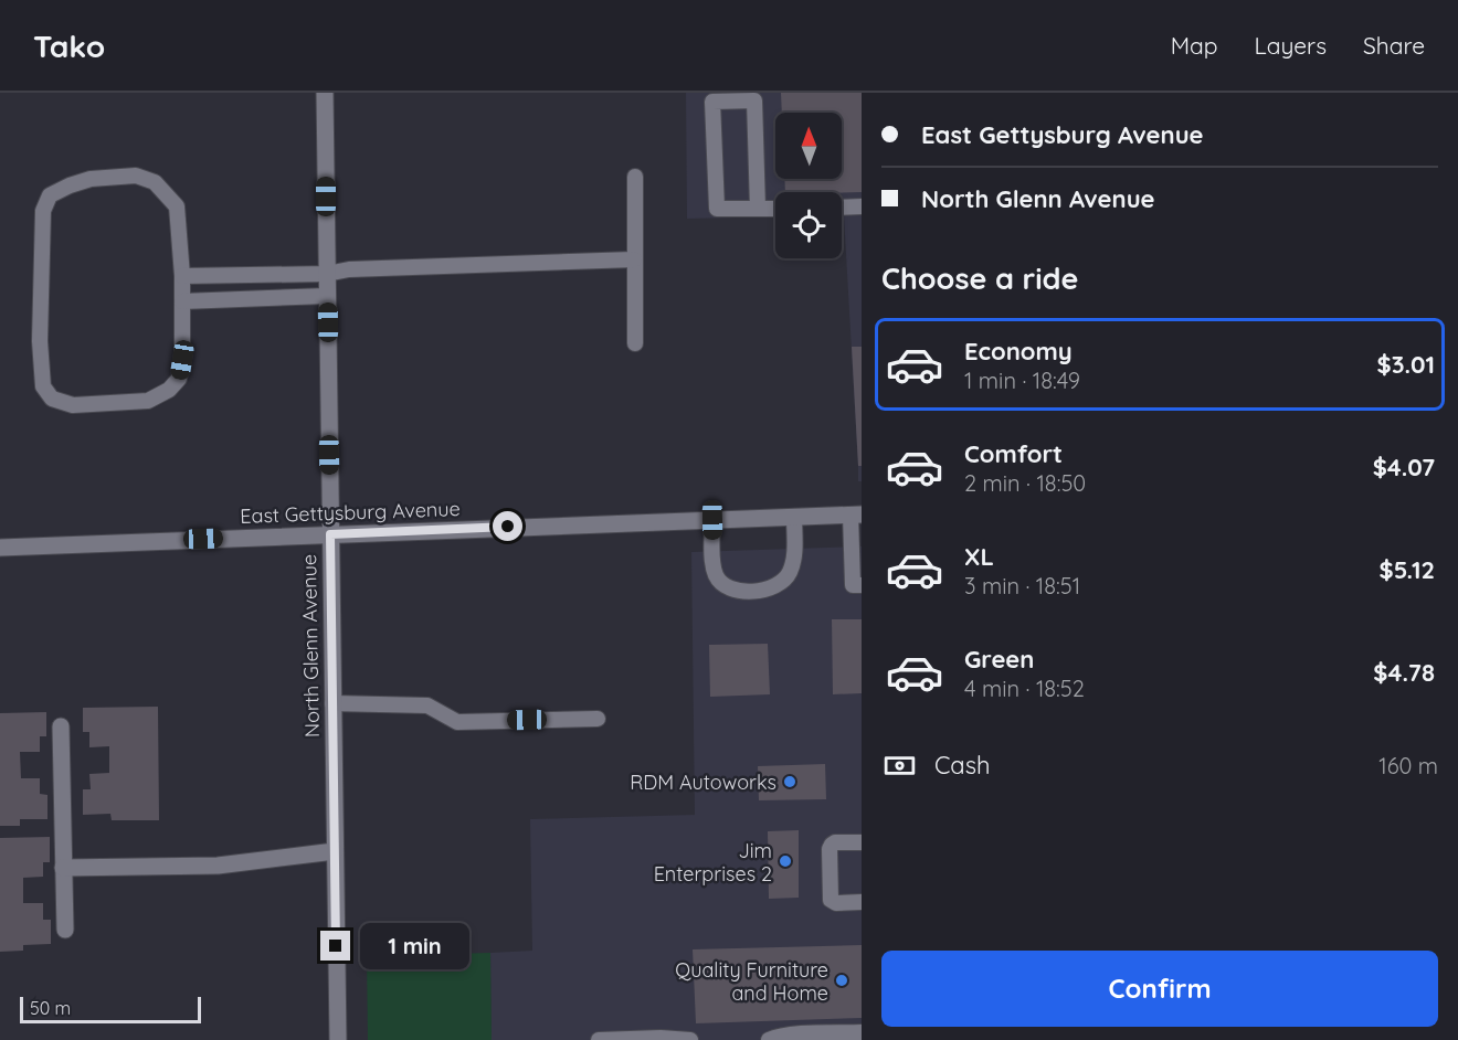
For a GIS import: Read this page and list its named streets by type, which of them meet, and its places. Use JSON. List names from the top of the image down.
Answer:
{
  "streets": {
    "street": ["East Gettysburg Avenue", "North Glenn Avenue"]
  },
  "crossings": [
    ["East Gettysburg Avenue", "North Glenn Avenue"]
  ],
  "places": ["RDM Autoworks", "Jim Enterprises 2", "Quality Furniture and Home"],
  "scale_bar": "50 m",
  "north": "top",
  "page": {
    "header": "Tako",
    "nav": ["Map", "Layers", "Share"],
    "banner": ["East Gettysburg Avenue", "North Glenn Avenue"],
    "heading": "Choose a ride",
    "list": [
      {
        "name": "Economy",
        "note": "1 min · 18:49",
        "value": "$3.01"
      },
      {
        "name": "Comfort",
        "note": "2 min · 18:50",
        "value": "$4.07"
      },
      {
        "name": "XL",
        "note": "3 min · 18:51",
        "value": "$5.12"
      },
      {
        "name": "Green",
        "note": "4 min · 18:52",
        "value": "$4.78"
      }
    ],
    "pay": ["Cash", "160 m"],
    "bubble": "1 min",
    "buttons": "Confirm",
    "scale": "50 m"
  }
}
